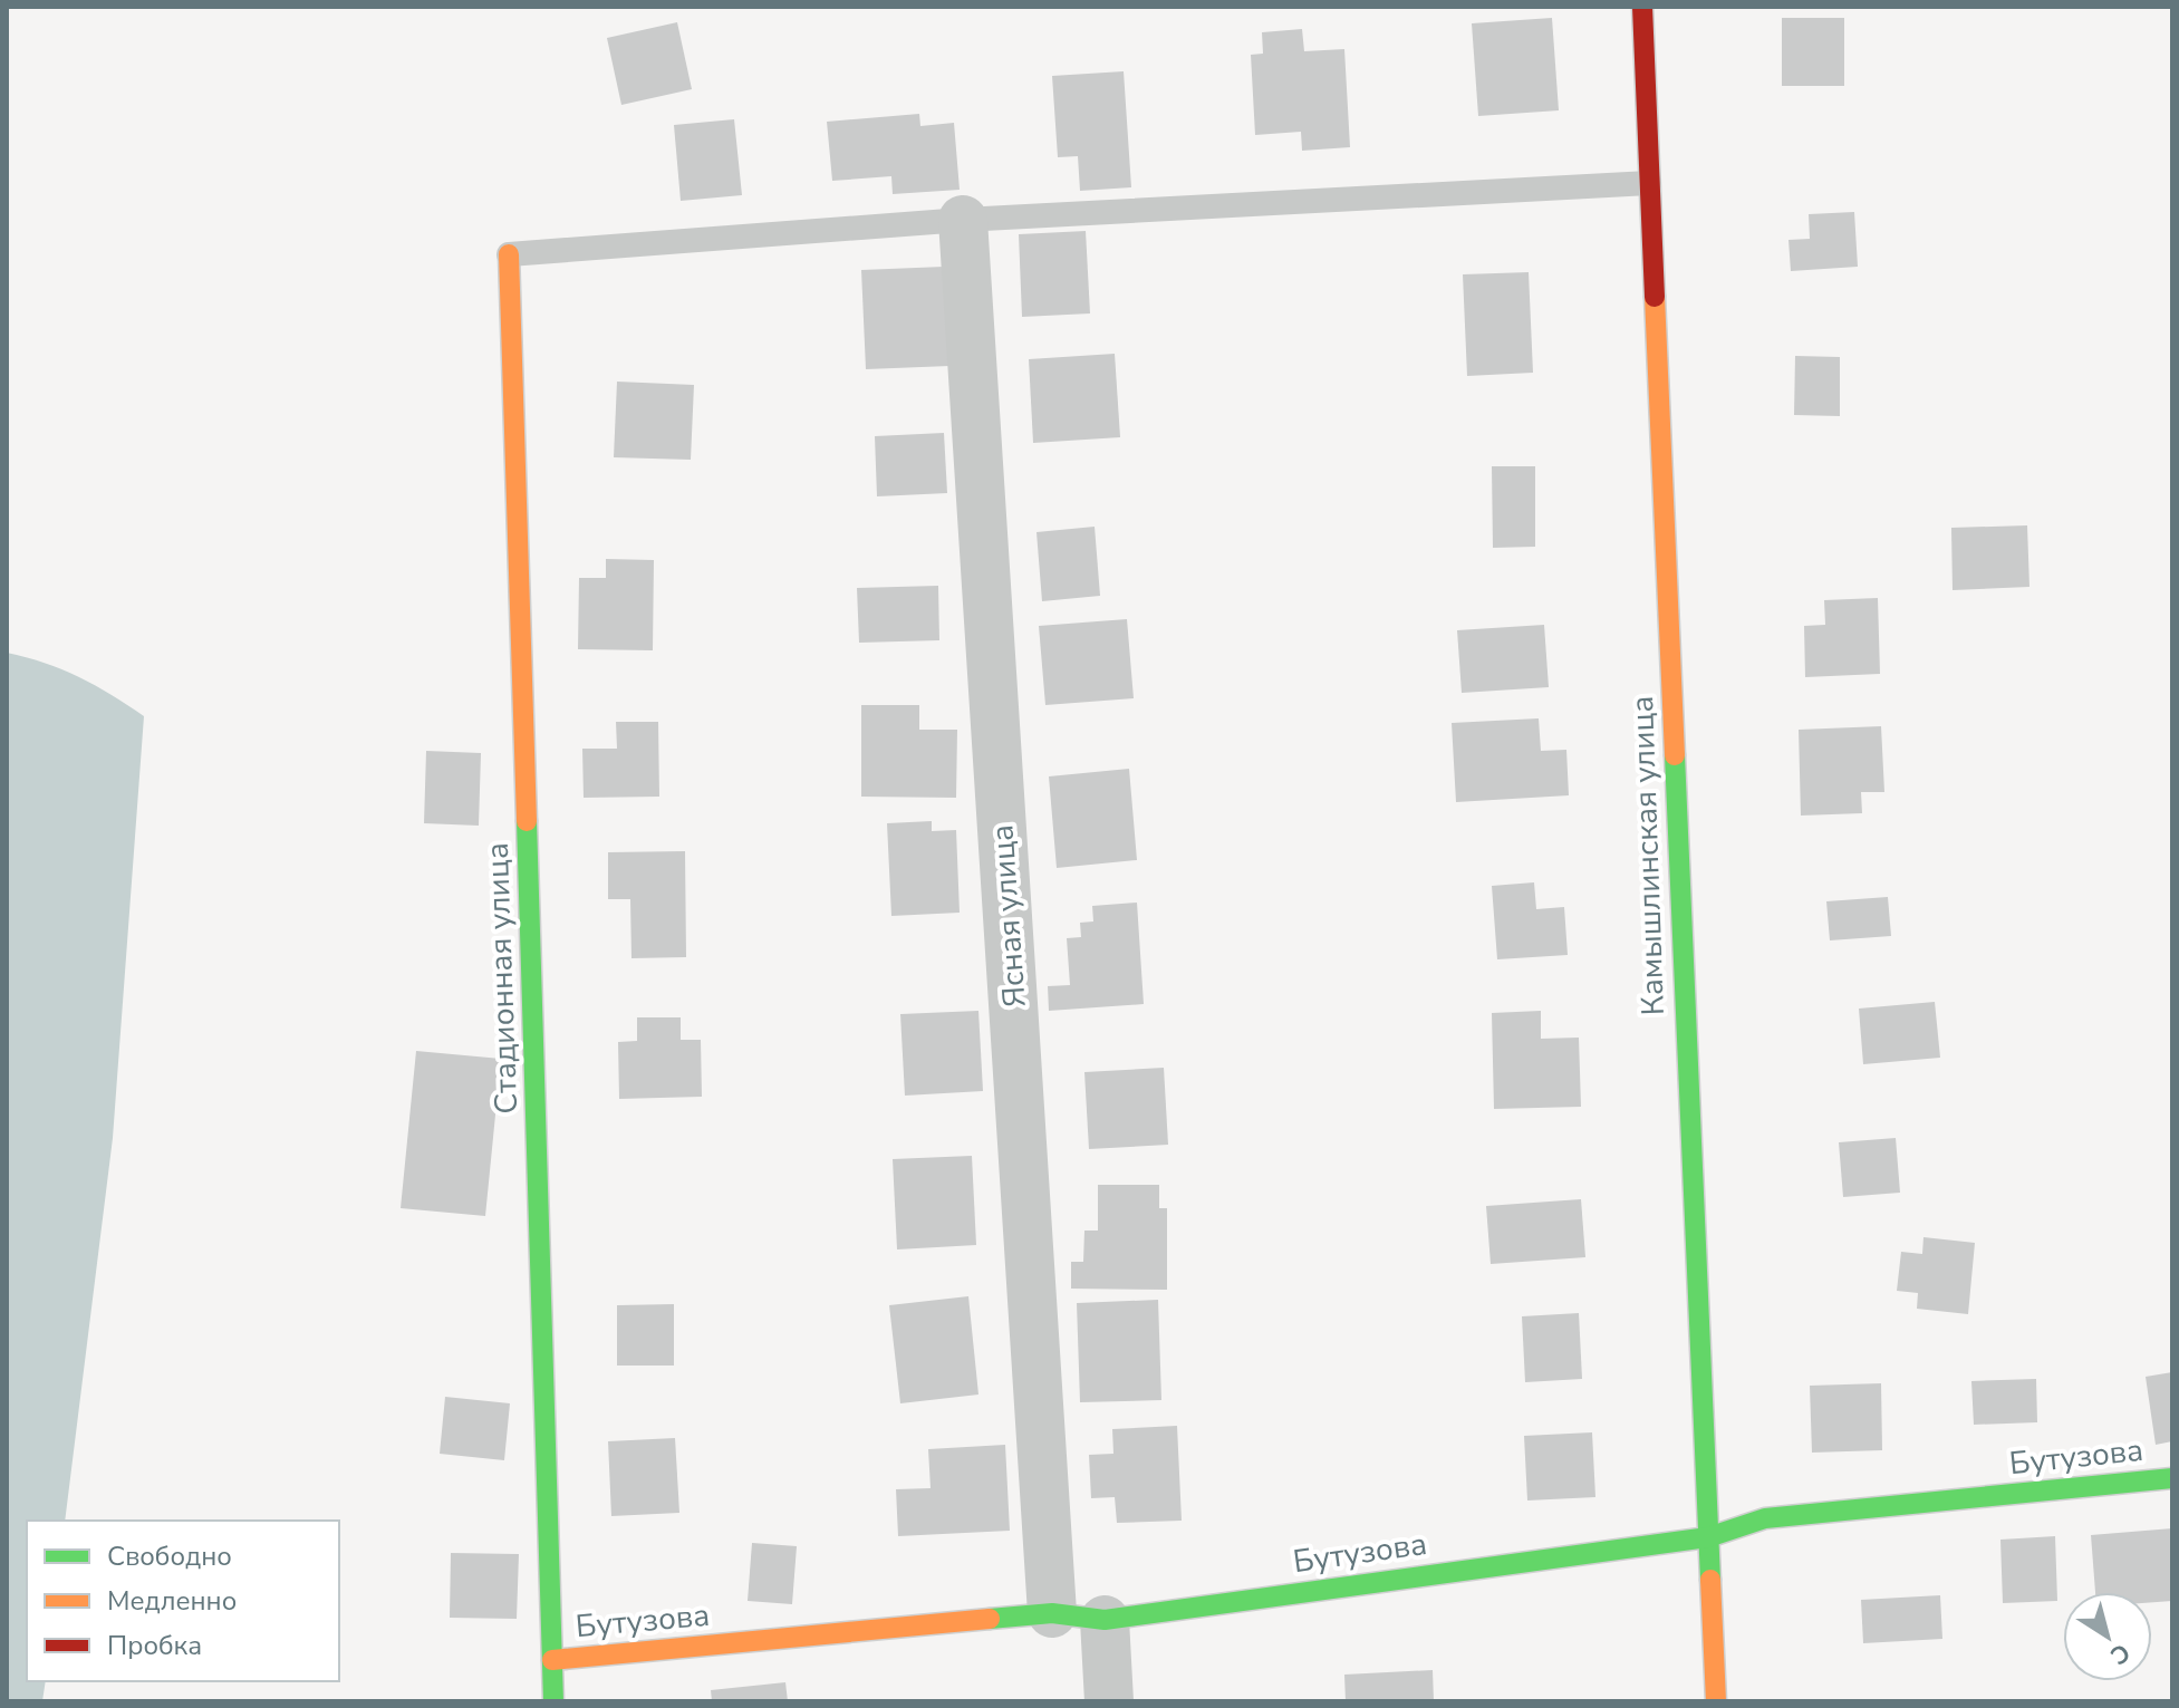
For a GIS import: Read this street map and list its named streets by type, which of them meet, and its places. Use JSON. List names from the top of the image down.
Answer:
{
  "streets": {
    "street": [
      "Камышлинская улица",
      "Ясная улица",
      "Стадионная улица",
      "Бутузова"
    ]
  },
  "crossings": [
    ["Камышлинская улица", "Бутузова"],
    ["Ясная улица", "Бутузова"],
    ["Стадионная улица", "Бутузова"]
  ],
  "legend": ["Свободно", "Медленно", "Пробка"],
  "north": "bottom right"
}
